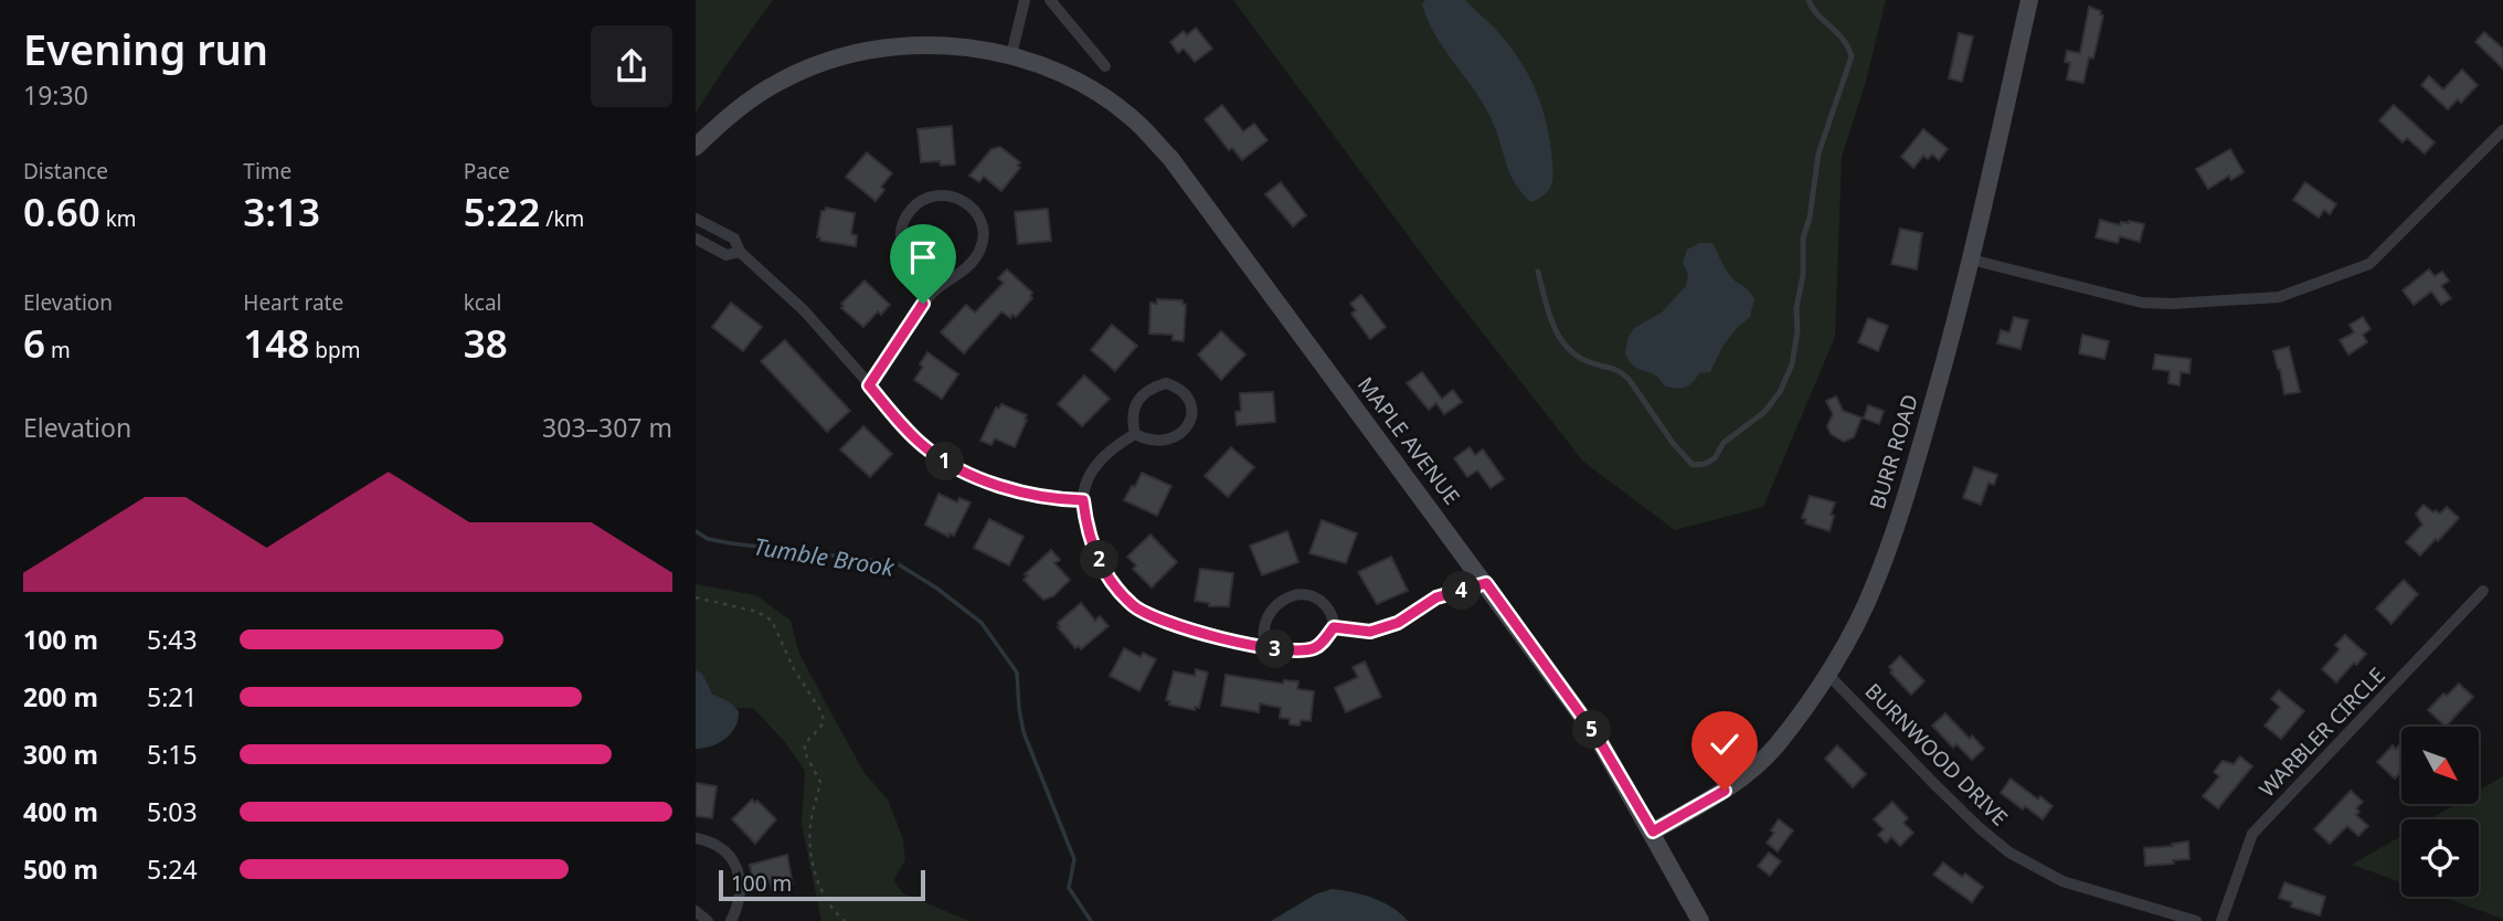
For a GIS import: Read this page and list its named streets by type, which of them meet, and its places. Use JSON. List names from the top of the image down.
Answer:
{
  "streets": {
    "street": [
      "MAPLE AVENUE",
      "BURR ROAD",
      "WARBLER CIRCLE",
      "BURNWOOD DRIVE"
    ]
  },
  "crossings": [
    ["MAPLE AVENUE", "BURR ROAD"],
    ["BURR ROAD", "BURNWOOD DRIVE"]
  ],
  "water": ["Tumble Brook"],
  "scale_bar": "100 m",
  "north": "bottom right",
  "page": {
    "heading": ["Evening run", "19:30"],
    "stats": [
      ["Distance", "0.60 km"],
      ["Time", "3:13"],
      ["Pace", "5:22 /km"],
      ["Elevation", "6 m"],
      ["Heart rate", "148 bpm"],
      ["kcal", "38"]
    ],
    "chart": ["Elevation", "303–307 m"],
    "pins": [
      "1",
      "2",
      "4",
      "3",
      "5"
    ],
    "list": [
      {
        "name": "100 m",
        "note": "5:43"
      },
      {
        "name": "200 m",
        "note": "5:21"
      },
      {
        "name": "300 m",
        "note": "5:15"
      },
      {
        "name": "400 m",
        "note": "5:03"
      },
      {
        "name": "500 m",
        "note": "5:24"
      }
    ],
    "scale": "100 m"
  }
}
